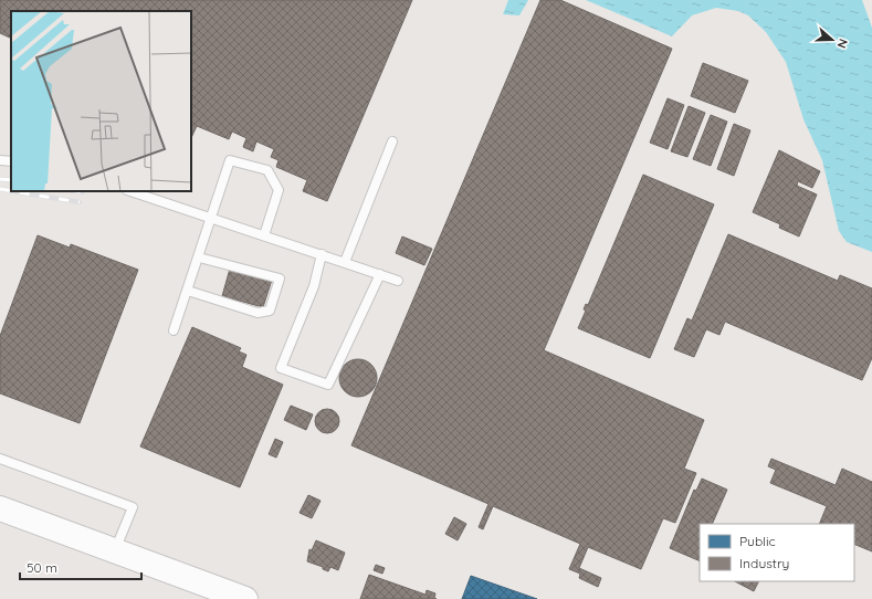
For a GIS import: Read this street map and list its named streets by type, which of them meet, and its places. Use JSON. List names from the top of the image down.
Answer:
{
  "legend": ["Public", "Industry"],
  "scale_bar": "50 m",
  "north": "right"
}
